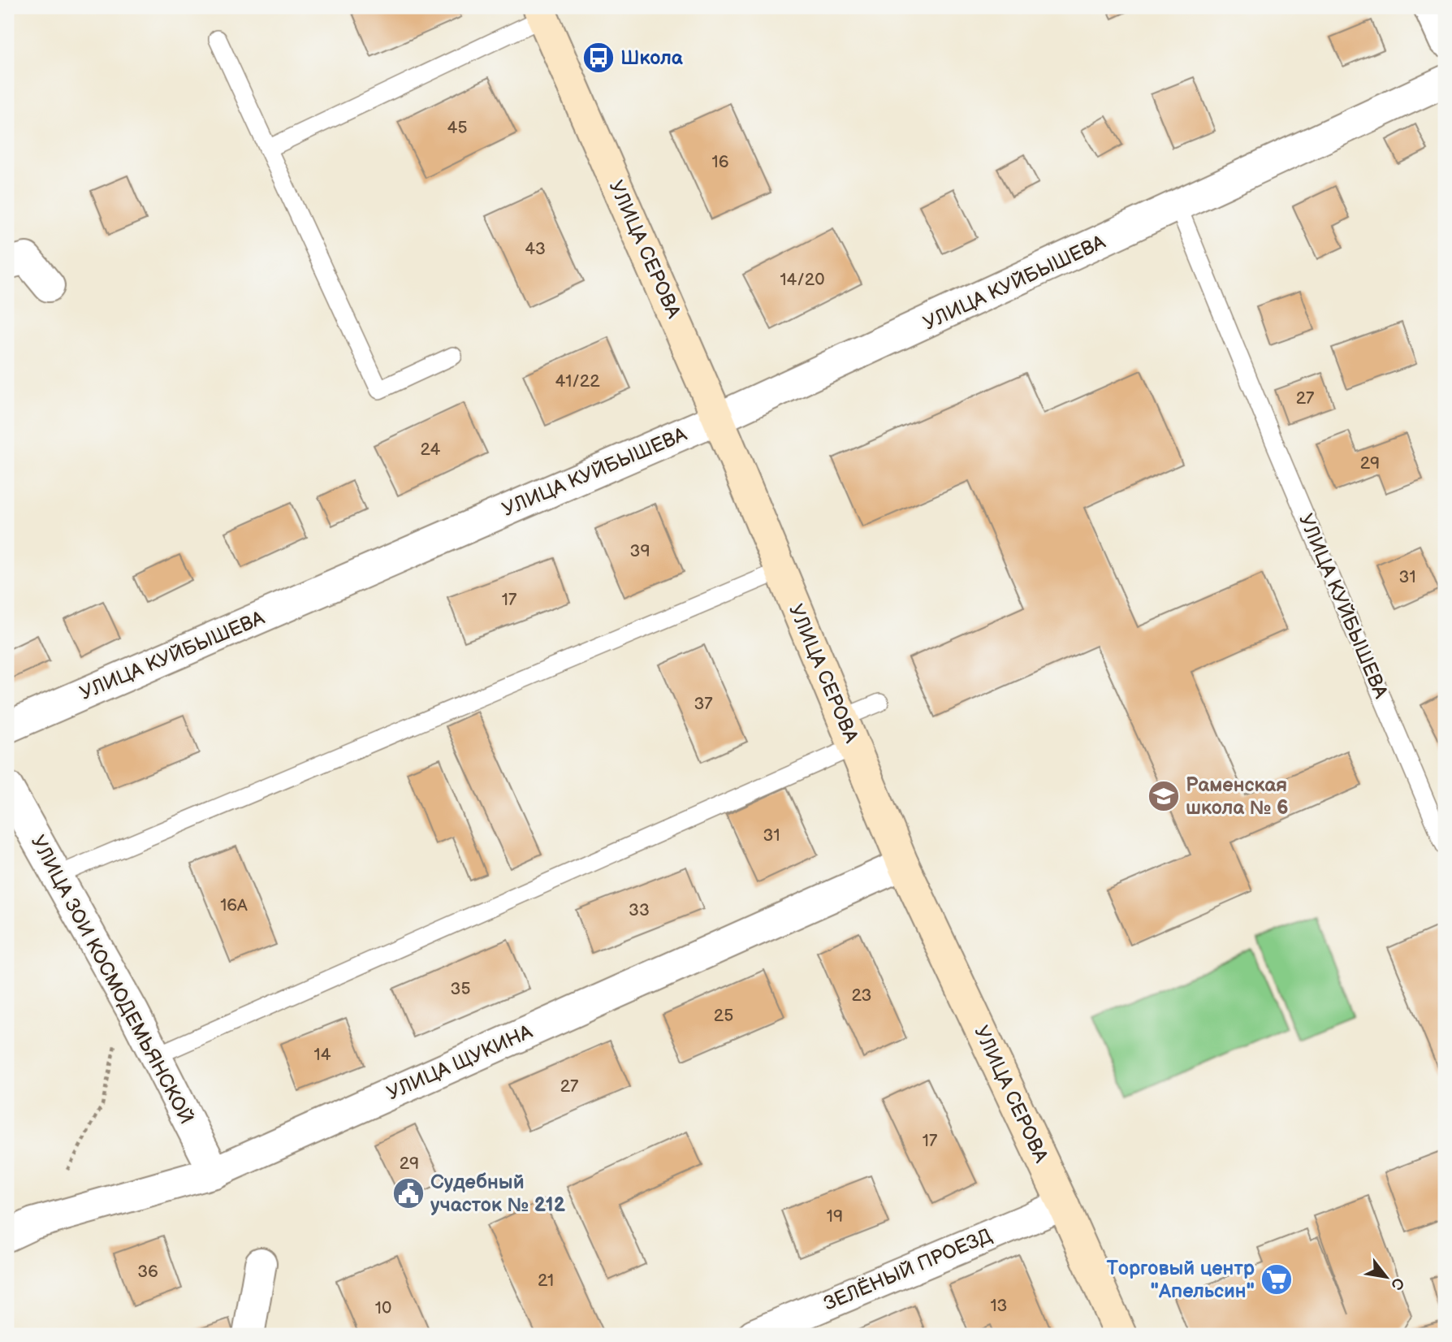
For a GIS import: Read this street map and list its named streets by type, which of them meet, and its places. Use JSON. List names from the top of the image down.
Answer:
{
  "streets": {
    "street": [
      "УЛИЦА СЕРОВА",
      "УЛИЦА КУЙБЫШЕВА",
      "УЛИЦА ЗОИ КОСМОДЕМЬЯНСКОЙ",
      "УЛИЦА ЩУКИНА",
      "ЗЕЛЁНЫЙ ПРОЕЗД"
    ]
  },
  "crossings": [
    ["УЛИЦА СЕРОВА", "УЛИЦА КУЙБЫШЕВА"],
    ["УЛИЦА СЕРОВА", "УЛИЦА ЩУКИНА"],
    ["УЛИЦА СЕРОВА", "ЗЕЛЁНЫЙ ПРОЕЗД"],
    ["УЛИЦА ЗОИ КОСМОДЕМЬЯНСКОЙ", "УЛИЦА ЩУКИНА"]
  ],
  "places": {
    "bus stop": ["Школа"],
    "school or university": ["Раменская школа № 6"],
    "public building": ["Судебный участок № 212"],
    "supermarket": ["Торговый центр \"Апельсин\""]
  },
  "house_numbers": [
    "45",
    "16",
    "43",
    "14/20",
    "41/22",
    "27",
    "24",
    "29",
    "39",
    "31",
    "17",
    "37",
    "31",
    "16А",
    "33",
    "35",
    "23",
    "25",
    "14",
    "27",
    "17",
    "29",
    "19",
    "36",
    "21",
    "13",
    "10"
  ],
  "north": "bottom right"
}
